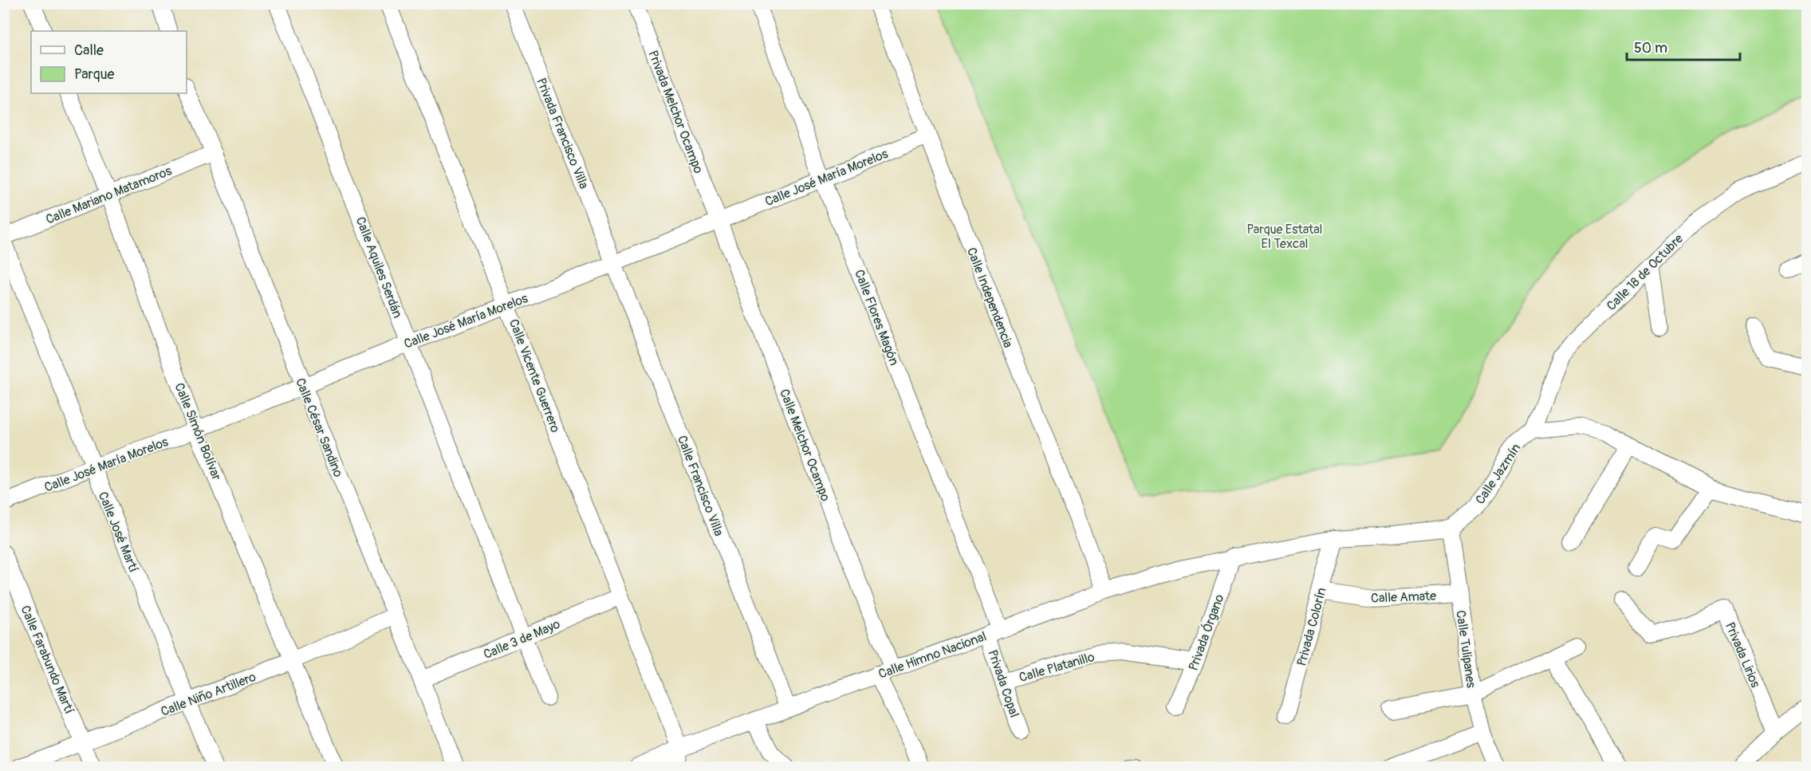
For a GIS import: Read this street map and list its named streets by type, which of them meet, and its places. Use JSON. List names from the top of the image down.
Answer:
{
  "streets": {
    "street": [
      "Privada Melchor Ocampo",
      "Privada Francisco Villa",
      "Calle José María Morelos",
      "Calle Mariano Matamoros",
      "Calle Aquiles Serdán",
      "Calle 18 de Octubre",
      "Calle Independencia",
      "Calle Flores Magón",
      "Calle Vicente Guerrero",
      "Calle César Sandino",
      "Calle Simón Bolívar",
      "Calle Melchor Ocampo",
      "Calle Jazmín",
      "Calle Francisco Villa",
      "Calle José Martí",
      "Calle Amate",
      "Privada Colorín",
      "Privada Órgano",
      "Calle 3 de Mayo",
      "Calle Tulipanes",
      "Calle Himno Nacional",
      "Privada Lirios",
      "Calle Farabundo Martí",
      "Calle Platanillo",
      "Privada Copal",
      "Calle Niño Artillero"
    ]
  },
  "crossings": [
    ["Privada Melchor Ocampo", "Calle José María Morelos"],
    ["Privada Melchor Ocampo", "Calle Melchor Ocampo"],
    ["Privada Francisco Villa", "Calle José María Morelos"],
    ["Privada Francisco Villa", "Calle Francisco Villa"],
    ["Calle José María Morelos", "Calle Aquiles Serdán"],
    ["Calle José María Morelos", "Calle Independencia"],
    ["Calle José María Morelos", "Calle Flores Magón"],
    ["Calle José María Morelos", "Calle Vicente Guerrero"],
    ["Calle José María Morelos", "Calle César Sandino"],
    ["Calle José María Morelos", "Calle Simón Bolívar"],
    ["Calle José María Morelos", "Calle Melchor Ocampo"],
    ["Calle José María Morelos", "Calle Francisco Villa"],
    ["Calle José María Morelos", "Calle José Martí"],
    ["Calle Mariano Matamoros", "Calle César Sandino"],
    ["Calle Mariano Matamoros", "Calle Simón Bolívar"],
    ["Calle Aquiles Serdán", "Calle 3 de Mayo"],
    ["Calle 18 de Octubre", "Calle Jazmín"],
    ["Calle Independencia", "Calle Himno Nacional"],
    ["Calle Flores Magón", "Calle Himno Nacional"],
    ["Calle Flores Magón", "Privada Copal"],
    ["Calle Vicente Guerrero", "Calle 3 de Mayo"],
    ["Calle Vicente Guerrero", "Calle Himno Nacional"],
    ["Calle César Sandino", "Calle 3 de Mayo"],
    ["Calle César Sandino", "Calle Niño Artillero"],
    ["Calle Simón Bolívar", "Calle Niño Artillero"],
    ["Calle Melchor Ocampo", "Calle Himno Nacional"],
    ["Calle Jazmín", "Calle Tulipanes"],
    ["Calle Francisco Villa", "Calle Himno Nacional"],
    ["Calle José Martí", "Calle Niño Artillero"],
    ["Calle Amate", "Privada Colorín"],
    ["Calle Amate", "Calle Tulipanes"],
    ["Privada Órgano", "Calle Himno Nacional"],
    ["Privada Órgano", "Calle Platanillo"],
    ["Calle Himno Nacional", "Privada Copal"],
    ["Calle Farabundo Martí", "Calle Niño Artillero"],
    ["Calle Platanillo", "Privada Copal"]
  ],
  "parks": ["Parque Estatal El Texcal"],
  "legend": ["Calle", "Parque"],
  "scale_bar": "50 m"
}
